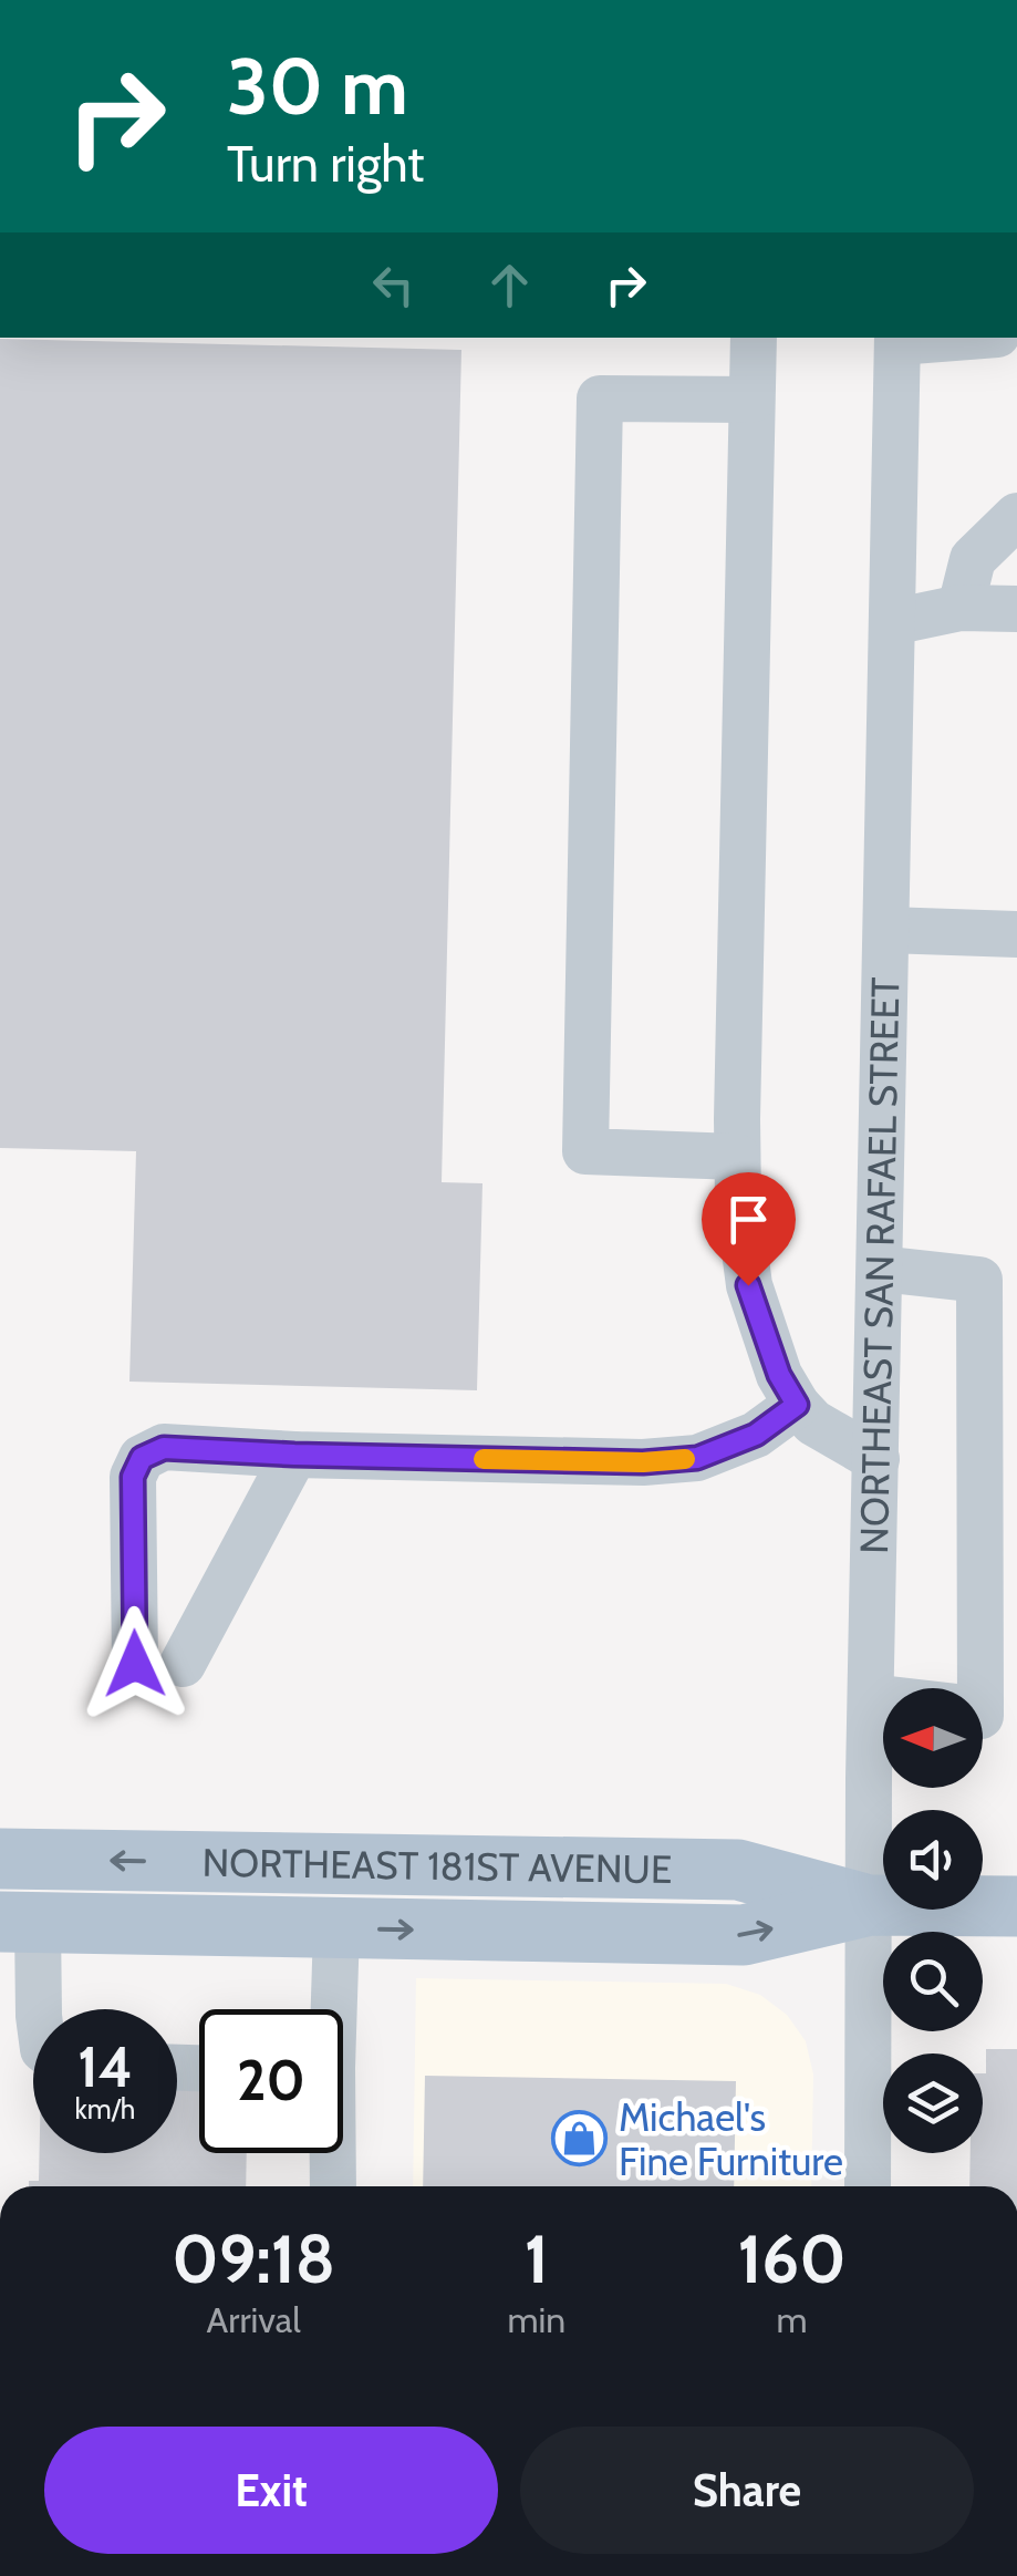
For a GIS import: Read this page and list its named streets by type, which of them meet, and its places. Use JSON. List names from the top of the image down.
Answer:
{
  "streets": {
    "main road": ["NORTHEAST 181ST AVENUE"],
    "street": ["NORTHEAST SAN RAFAEL STREET"]
  },
  "crossings": [
    ["NORTHEAST SAN RAFAEL STREET", "NORTHEAST 181ST AVENUE"]
  ],
  "places": {
    "shop": ["Michael's Fine Furniture"]
  },
  "north": "left",
  "page": {
    "turn": ["30 m", "Turn right"],
    "speed": "14 km/h",
    "limit": "20",
    "eta": [
      "09:18",
      "Arrival",
      "1",
      "min",
      "160",
      "m"
    ],
    "buttons": ["Exit", "Share"]
  }
}
